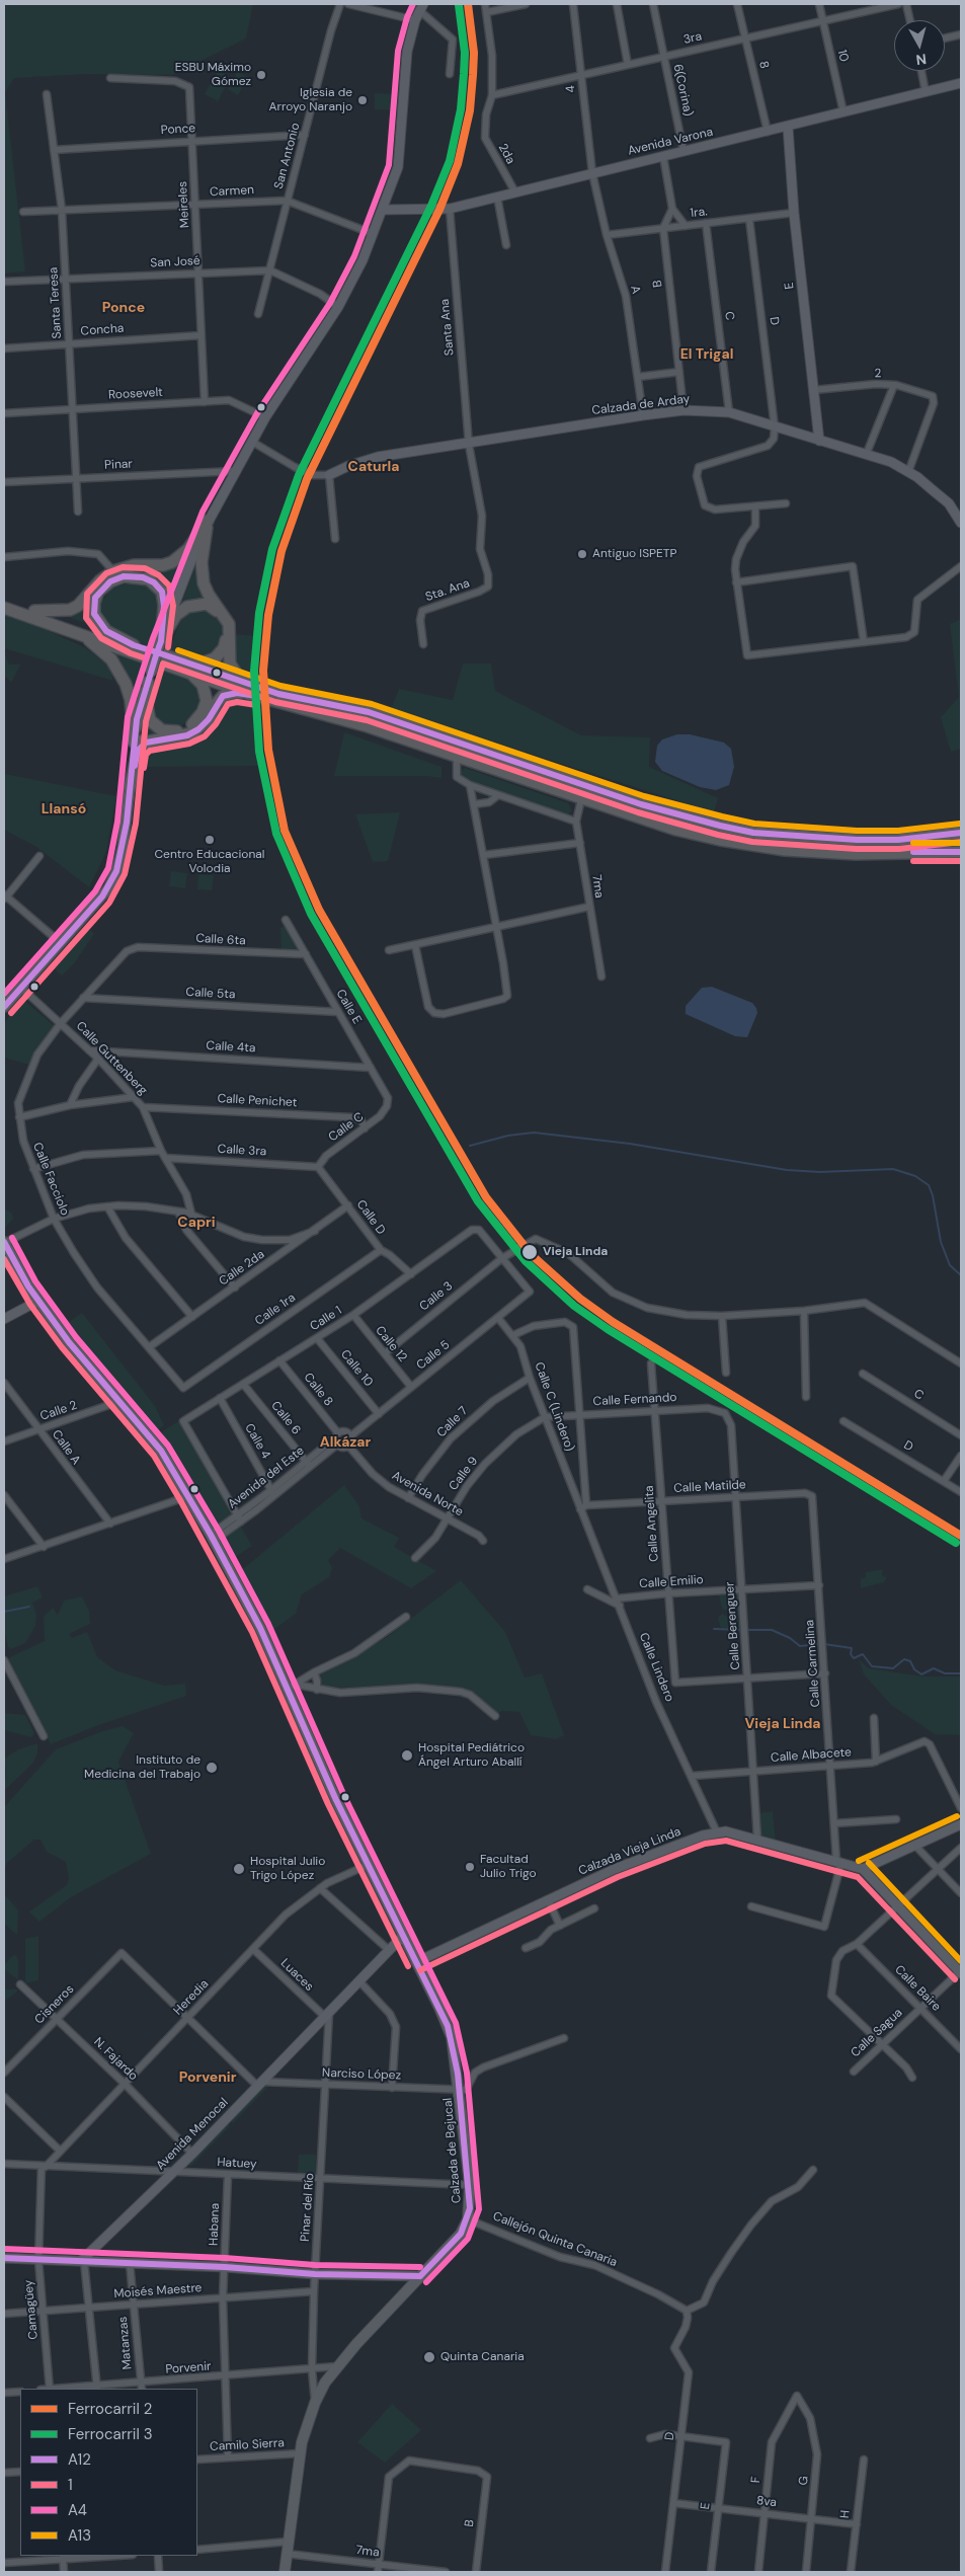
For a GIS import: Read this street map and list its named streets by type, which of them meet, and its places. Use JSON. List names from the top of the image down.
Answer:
{
  "streets": {
    "main road": ["Calzada de Bejucal"],
    "street": [
      "3ra",
      "10",
      "8",
      "4",
      "6(Corina)",
      "Ponce",
      "Avenida Varona",
      "2da",
      "San Antonio",
      "Carmen",
      "Meireles",
      "1ra.",
      "San José",
      "B",
      "E",
      "A",
      "Santa Teresa",
      "C",
      "D",
      "Santa Ana",
      "Concha",
      "2",
      "Roosevelt",
      "Calzada de Arday",
      "Pinar",
      "Sta. Ana",
      "7ma",
      "Calle 6ta",
      "Calle 5ta",
      "Calle E",
      "Calle 4ta",
      "Calle Guttenberg",
      "Calle Penichet",
      "Calle C",
      "Calle 3ra",
      "Calle Facciolo",
      "Calle D",
      "Calle 2da",
      "Calle 3",
      "Calle 1ra",
      "Calle 1",
      "Calle 12",
      "Calle 5",
      "Calle 10",
      "Calle 8",
      "Calle Fernando",
      "Calle C (Lindero)",
      "Calle 2",
      "Calle 6",
      "Calle 7",
      "Calle 4",
      "Calle A",
      "Calle 9",
      "Avenida del Este",
      "Calle Matilde",
      "Avenida Norte",
      "Calle Angelita",
      "Calle Emilio",
      "Calle Berenguer",
      "Calle Carmelina",
      "Calle Lindero",
      "Calle Albacete",
      "Calzada Vieja Linda",
      "Luaces",
      "Calle Baire",
      "Heredia",
      "Cisneros",
      "Calle Sagua",
      "N. Fajardo",
      "Narciso López",
      "Avenida Menocal",
      "Hatuey",
      "Pinar del Río",
      "Habana",
      "Callejón Quinta Canaria",
      "Moisés Maestre",
      "Camagüey",
      "Matanzas",
      "Porvenir",
      "Camilo Sierra",
      "F",
      "G",
      "8va",
      "H"
    ]
  },
  "crossings": [
    ["3ra", "10"],
    ["3ra", "8"],
    ["3ra", "4"],
    ["3ra", "6(Corina)"],
    ["3ra", "2da"],
    ["10", "Avenida Varona"],
    ["8", "Avenida Varona"],
    ["4", "Avenida Varona"],
    ["4", "A"],
    ["6(Corina)", "Avenida Varona"],
    ["Ponce", "San Antonio"],
    ["Ponce", "Meireles"],
    ["Ponce", "Santa Teresa"],
    ["Avenida Varona", "2da"],
    ["Avenida Varona", "E"],
    ["Avenida Varona", "A"],
    ["Avenida Varona", "Santa Ana"],
    ["San Antonio", "Carmen"],
    ["San Antonio", "San José"],
    ["Carmen", "Meireles"],
    ["Carmen", "Santa Teresa"],
    ["Meireles", "San José"],
    ["Meireles", "Concha"],
    ["Meireles", "Roosevelt"],
    ["1ra.", "B"],
    ["1ra.", "E"],
    ["1ra.", "A"],
    ["1ra.", "C"],
    ["1ra.", "D"],
    ["San José", "Santa Teresa"],
    ["B", "Calzada de Arday"],
    ["B", "7ma"],
    ["E", "D"],
    ["E", "2"],
    ["E", "Calzada de Arday"],
    ["E", "8va"],
    ["A", "Calzada de Arday"],
    ["Santa Teresa", "Concha"],
    ["Santa Teresa", "Roosevelt"],
    ["Santa Teresa", "Pinar"],
    ["C", "Calzada de Arday"],
    ["D", "Calzada de Arday"],
    ["D", "Callejón Quinta Canaria"],
    ["D", "8va"],
    ["Santa Ana", "Calzada de Arday"],
    ["Santa Ana", "Sta. Ana"],
    ["2", "Calzada de Arday"],
    ["Calzada de Arday", "Sta. Ana"],
    ["7ma", "Calzada de Bejucal"],
    ["Calle 6ta", "Calle E"],
    ["Calle 6ta", "Calle Facciolo"],
    ["Calle 5ta", "Calle E"],
    ["Calle 5ta", "Calle Facciolo"],
    ["Calle E", "Calle 4ta"],
    ["Calle E", "Calle C"],
    ["Calle 4ta", "Calle Guttenberg"],
    ["Calle Guttenberg", "Calle Penichet"],
    ["Calle Guttenberg", "Calle 3ra"],
    ["Calle Guttenberg", "Calle Facciolo"],
    ["Calle Penichet", "Calle C"],
    ["Calle C", "Calle 3ra"],
    ["Calle C", "Calle D"],
    ["Calle 3ra", "Calle D"],
    ["Calle Facciolo", "Calle 2da"],
    ["Calle Facciolo", "Calle 1ra"],
    ["Calle D", "Calle 2da"],
    ["Calle D", "Calle 1ra"],
    ["Calle D", "Calle 1"],
    ["Calle 3", "Calle 1"],
    ["Calle 3", "Calle 12"],
    ["Calle 3", "Calle 5"],
    ["Calle 1", "Calle 12"],
    ["Calle 1", "Calle 5"],
    ["Calle 1", "Calle 10"],
    ["Calle 1", "Calle 8"],
    ["Calle 1", "Calle 6"],
    ["Calle 1", "Calle 4"],
    ["Calle 1", "Avenida del Este"],
    ["Calle 12", "Calle 5"],
    ["Calle 5", "Calle 10"],
    ["Calle 5", "Calle C (Lindero)"],
    ["Calle 8", "Avenida del Este"],
    ["Calle Fernando", "Calle C (Lindero)"],
    ["Calle Fernando", "Calle 9"],
    ["Calle Fernando", "Calle Angelita"],
    ["Calle Fernando", "Calle Berenguer"],
    ["Calle C (Lindero)", "Calle 7"],
    ["Calle C (Lindero)", "Calle 9"],
    ["Calle C (Lindero)", "Calle Matilde"],
    ["Calle C (Lindero)", "Calle Lindero"],
    ["Calle 2", "Calle A"],
    ["Calle 2", "Calzada de Bejucal"],
    ["Calle 6", "Avenida del Este"],
    ["Calle 7", "Avenida Norte"],
    ["Calle 4", "Avenida del Este"],
    ["Calle 9", "Avenida Norte"],
    ["Avenida del Este", "Calzada de Bejucal"],
    ["Calle Matilde", "Calle Angelita"],
    ["Calle Matilde", "Calle Berenguer"],
    ["Calle Matilde", "Calle Carmelina"],
    ["Calle Matilde", "Calle Lindero"],
    ["Calle Angelita", "Calle Emilio"],
    ["Calle Angelita", "Calle Berenguer"],
    ["Calle Emilio", "Calle Berenguer"],
    ["Calle Emilio", "Calle Carmelina"],
    ["Calle Emilio", "Calle Lindero"],
    ["Calle Berenguer", "Calle Albacete"],
    ["Calle Berenguer", "Calzada Vieja Linda"],
    ["Calle Carmelina", "Calle Albacete"],
    ["Calle Carmelina", "Calzada Vieja Linda"],
    ["Calle Lindero", "Calle Albacete"],
    ["Calle Lindero", "Calzada Vieja Linda"],
    ["Calzada Vieja Linda", "Calzada de Bejucal"],
    ["Luaces", "Heredia"],
    ["Luaces", "Avenida Menocal"],
    ["Luaces", "Pinar del Río"],
    ["Calle Baire", "Calle Sagua"],
    ["Heredia", "Cisneros"],
    ["Heredia", "N. Fajardo"],
    ["Heredia", "Calzada de Bejucal"],
    ["Heredia", "Hatuey"],
    ["Heredia", "Camagüey"],
    ["Cisneros", "N. Fajardo"],
    ["N. Fajardo", "Avenida Menocal"],
    ["Narciso López", "Avenida Menocal"],
    ["Narciso López", "Calzada de Bejucal"],
    ["Narciso López", "Pinar del Río"],
    ["Avenida Menocal", "Calzada de Bejucal"],
    ["Avenida Menocal", "Hatuey"],
    ["Avenida Menocal", "Pinar del Río"],
    ["Calzada de Bejucal", "Hatuey"],
    ["Calzada de Bejucal", "Pinar del Río"],
    ["Calzada de Bejucal", "Callejón Quinta Canaria"],
    ["Calzada de Bejucal", "Porvenir"],
    ["Calzada de Bejucal", "Camilo Sierra"],
    ["Hatuey", "Pinar del Río"],
    ["Hatuey", "Habana"],
    ["Hatuey", "Camagüey"],
    ["Pinar del Río", "Moisés Maestre"],
    ["Pinar del Río", "Porvenir"],
    ["Habana", "Moisés Maestre"],
    ["Habana", "Porvenir"],
    ["Habana", "Camilo Sierra"],
    ["Moisés Maestre", "Camagüey"],
    ["Moisés Maestre", "Matanzas"],
    ["Matanzas", "Porvenir"],
    ["F", "G"],
    ["F", "8va"],
    ["G", "8va"],
    ["8va", "H"]
  ],
  "districts": [
    "Ponce",
    "El Trigal",
    "Caturla",
    "Llansó",
    "Capri",
    "Alkázar",
    "Vieja Linda",
    "Porvenir"
  ],
  "places": [
    "ESBU Máximo Gómez",
    "Iglesia de Arroyo Naranjo",
    "Antiguo ISPETP",
    "Centro Educacional Volodia",
    "Vieja Linda",
    "Hospital Pediátrico Ángel Arturo Aballí",
    "Instituto de Medicina del Trabajo",
    "Facultad Julio Trigo",
    "Hospital Julio Trigo López",
    "Quinta Canaria"
  ],
  "lines": [
    "rail line 2",
    "transit line A4",
    "rail line 3",
    "transit line 1",
    "transit line A12",
    "transit line A13"
  ],
  "legend": [
    "Ferrocarril 2",
    "Ferrocarril 3",
    "A12",
    "1",
    "A4",
    "A13"
  ],
  "north": "bottom"
}
